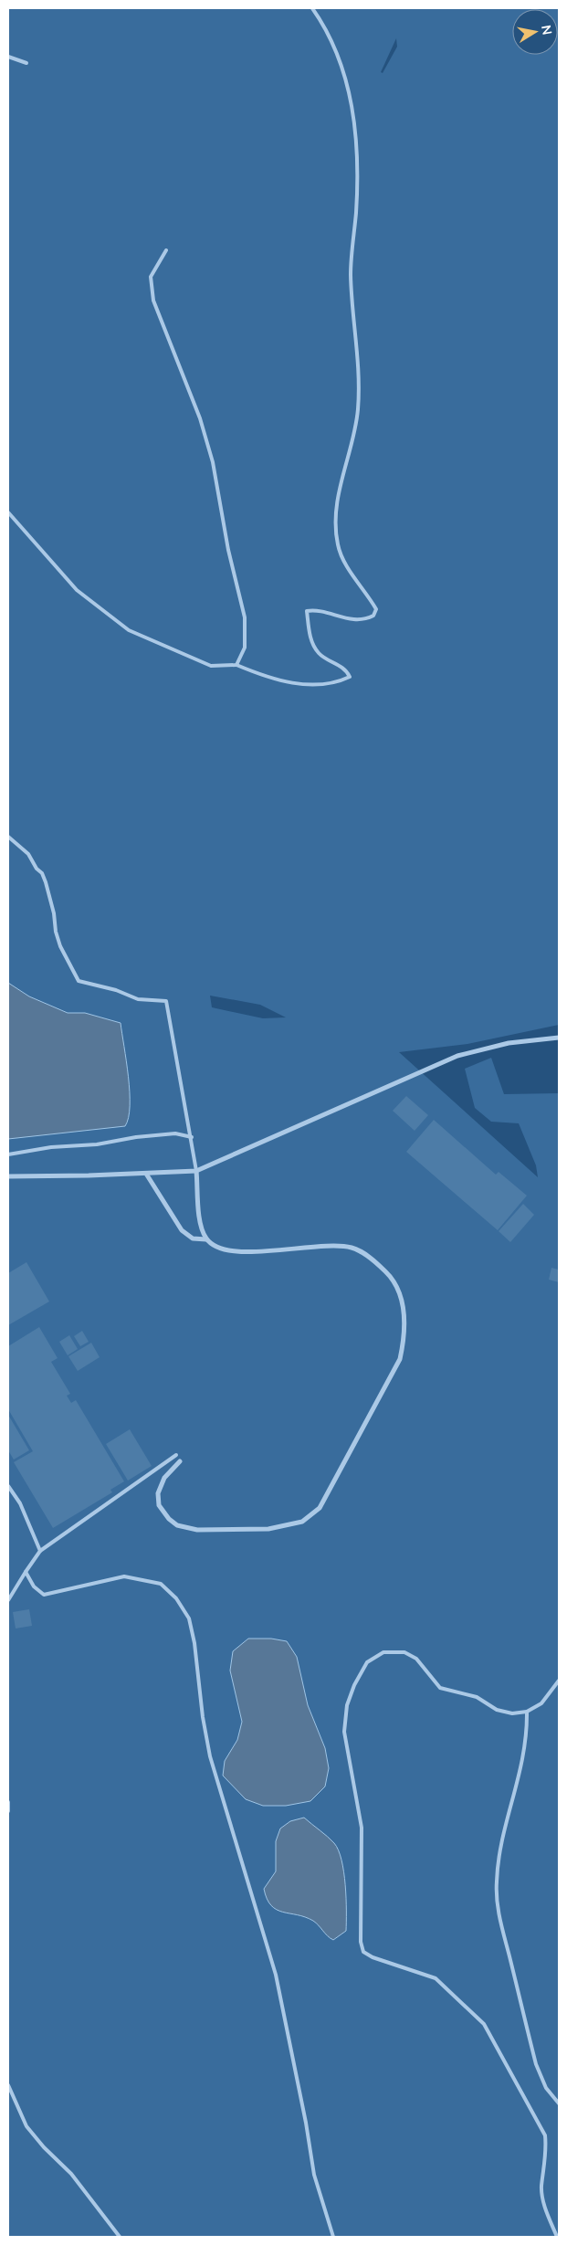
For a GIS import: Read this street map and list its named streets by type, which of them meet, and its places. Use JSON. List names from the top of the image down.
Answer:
{
  "north": "right"
}
